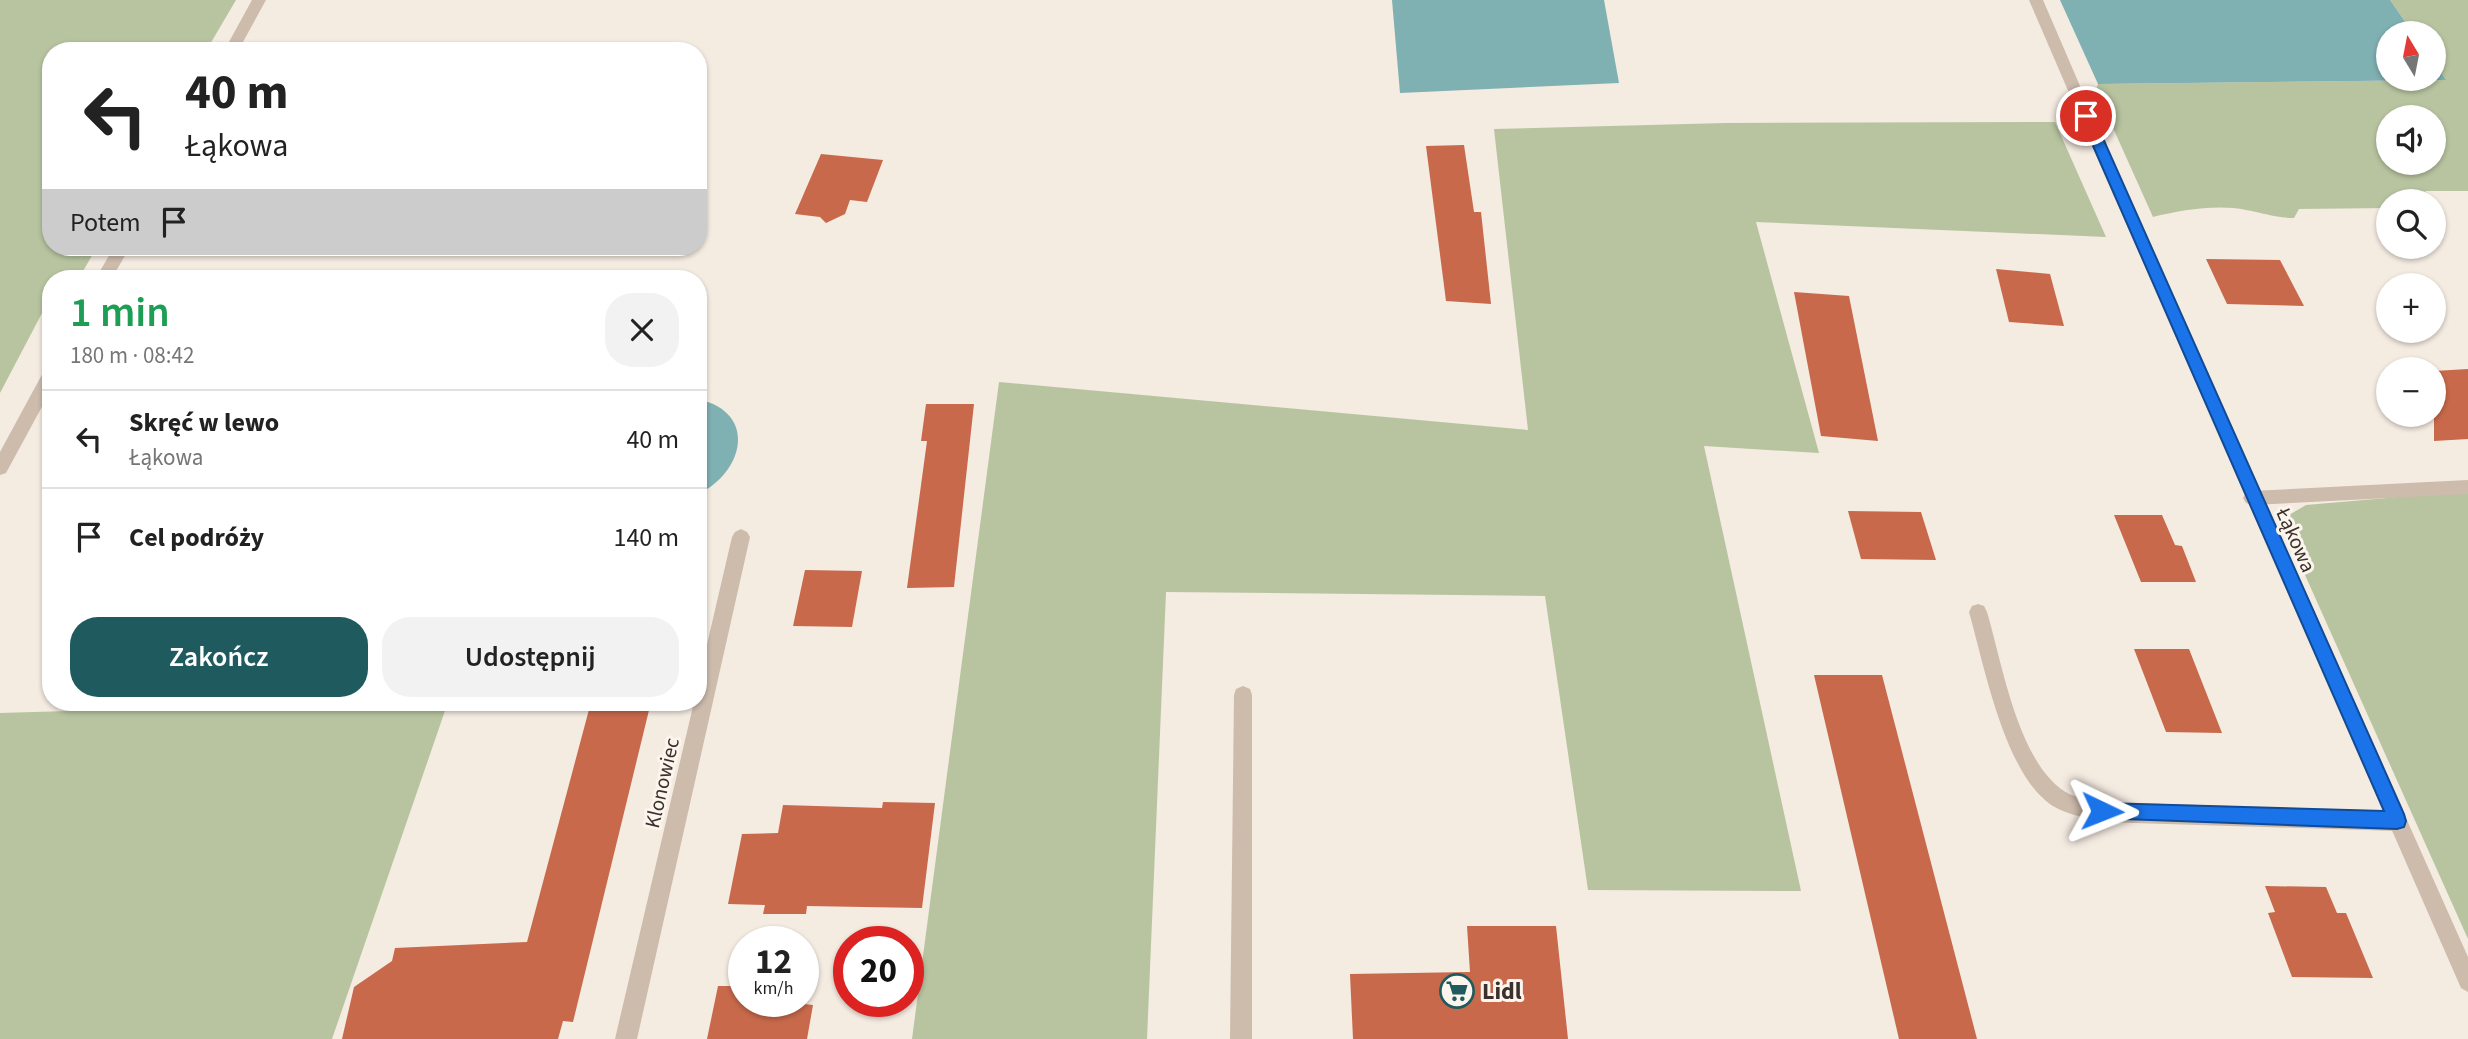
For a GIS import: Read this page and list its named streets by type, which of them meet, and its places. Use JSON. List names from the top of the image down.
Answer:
{
  "streets": {
    "street": ["Łąkowa", "Klonowiec"]
  },
  "places": {
    "supermarket": ["Lidl"]
  },
  "north": "top",
  "page": {
    "map_buttons": ["+", "−"],
    "turn": ["40 m", "Łąkowa"],
    "then": "Potem",
    "heading": ["1 min", "180 m · 08:42"],
    "list": [
      {
        "name": "Skręć w lewo",
        "note": "Łąkowa",
        "value": "40 m"
      },
      {
        "name": "Cel podróży",
        "value": "140 m"
      }
    ],
    "buttons": ["Zakończ", "Udostępnij"],
    "speed": "12 km/h",
    "limit": "20"
  }
}
